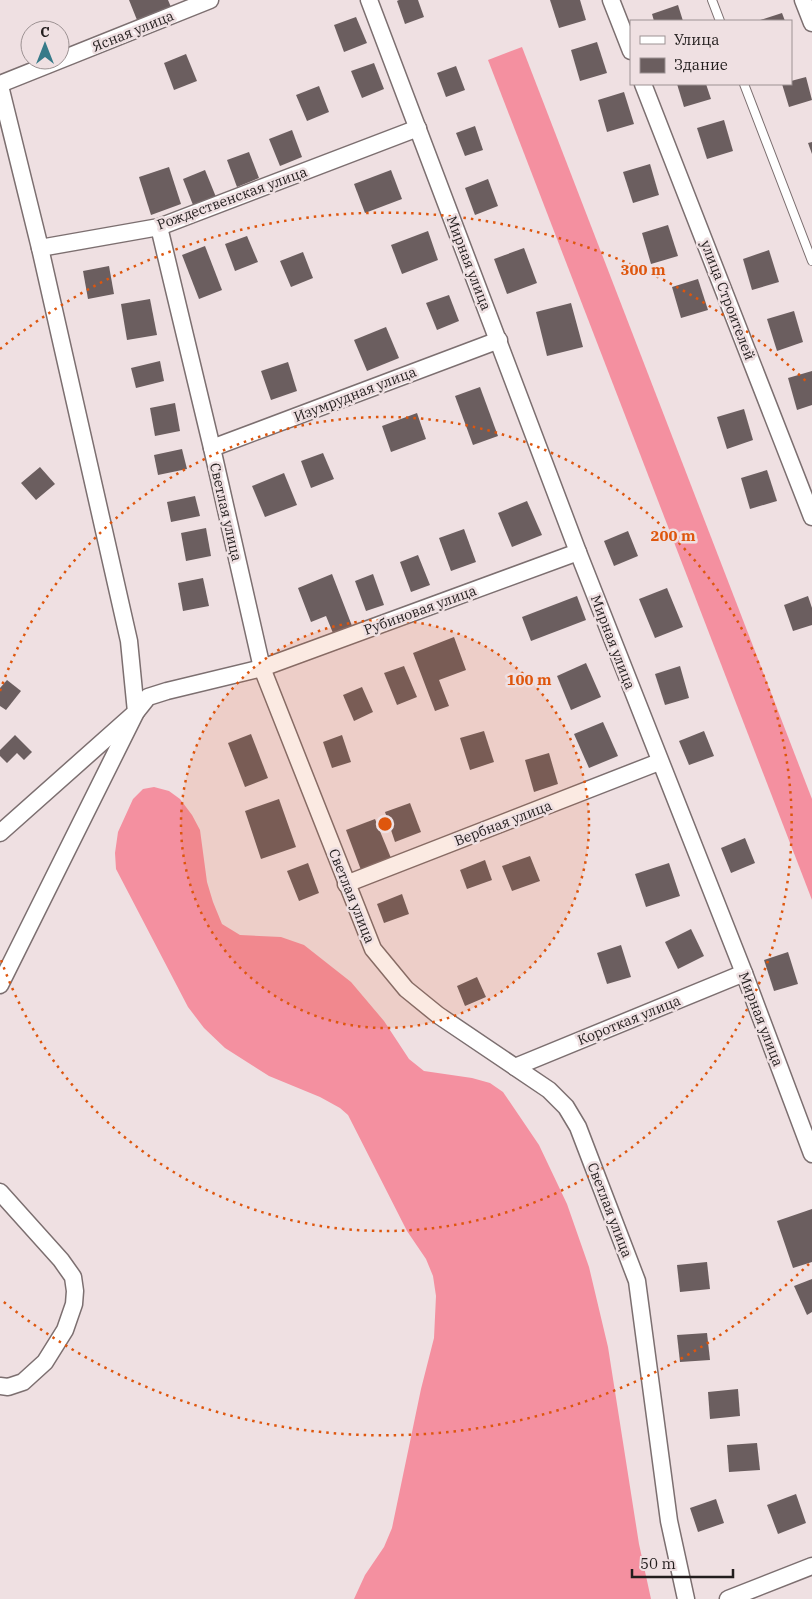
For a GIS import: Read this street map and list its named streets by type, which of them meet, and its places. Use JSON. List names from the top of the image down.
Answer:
{
  "streets": {
    "street": [
      "Ясная улица",
      "Рождественская улица",
      "Мирная улица",
      "улица Строителей",
      "Изумрудная улица",
      "Светлая улица",
      "Рубиновая улица",
      "Вербная улица",
      "Короткая улица"
    ]
  },
  "crossings": [
    ["Рождественская улица", "Мирная улица"],
    ["Рождественская улица", "Светлая улица"],
    ["Мирная улица", "Изумрудная улица"],
    ["Мирная улица", "Рубиновая улица"],
    ["Мирная улица", "Вербная улица"],
    ["Мирная улица", "Короткая улица"],
    ["Изумрудная улица", "Светлая улица"],
    ["Светлая улица", "Рубиновая улица"],
    ["Светлая улица", "Вербная улица"],
    ["Светлая улица", "Короткая улица"]
  ],
  "legend": ["Улица", "Здание"],
  "scale_bar": "50 m",
  "north": "top",
  "rings": ["300 m", "200 m", "100 m"]
}
